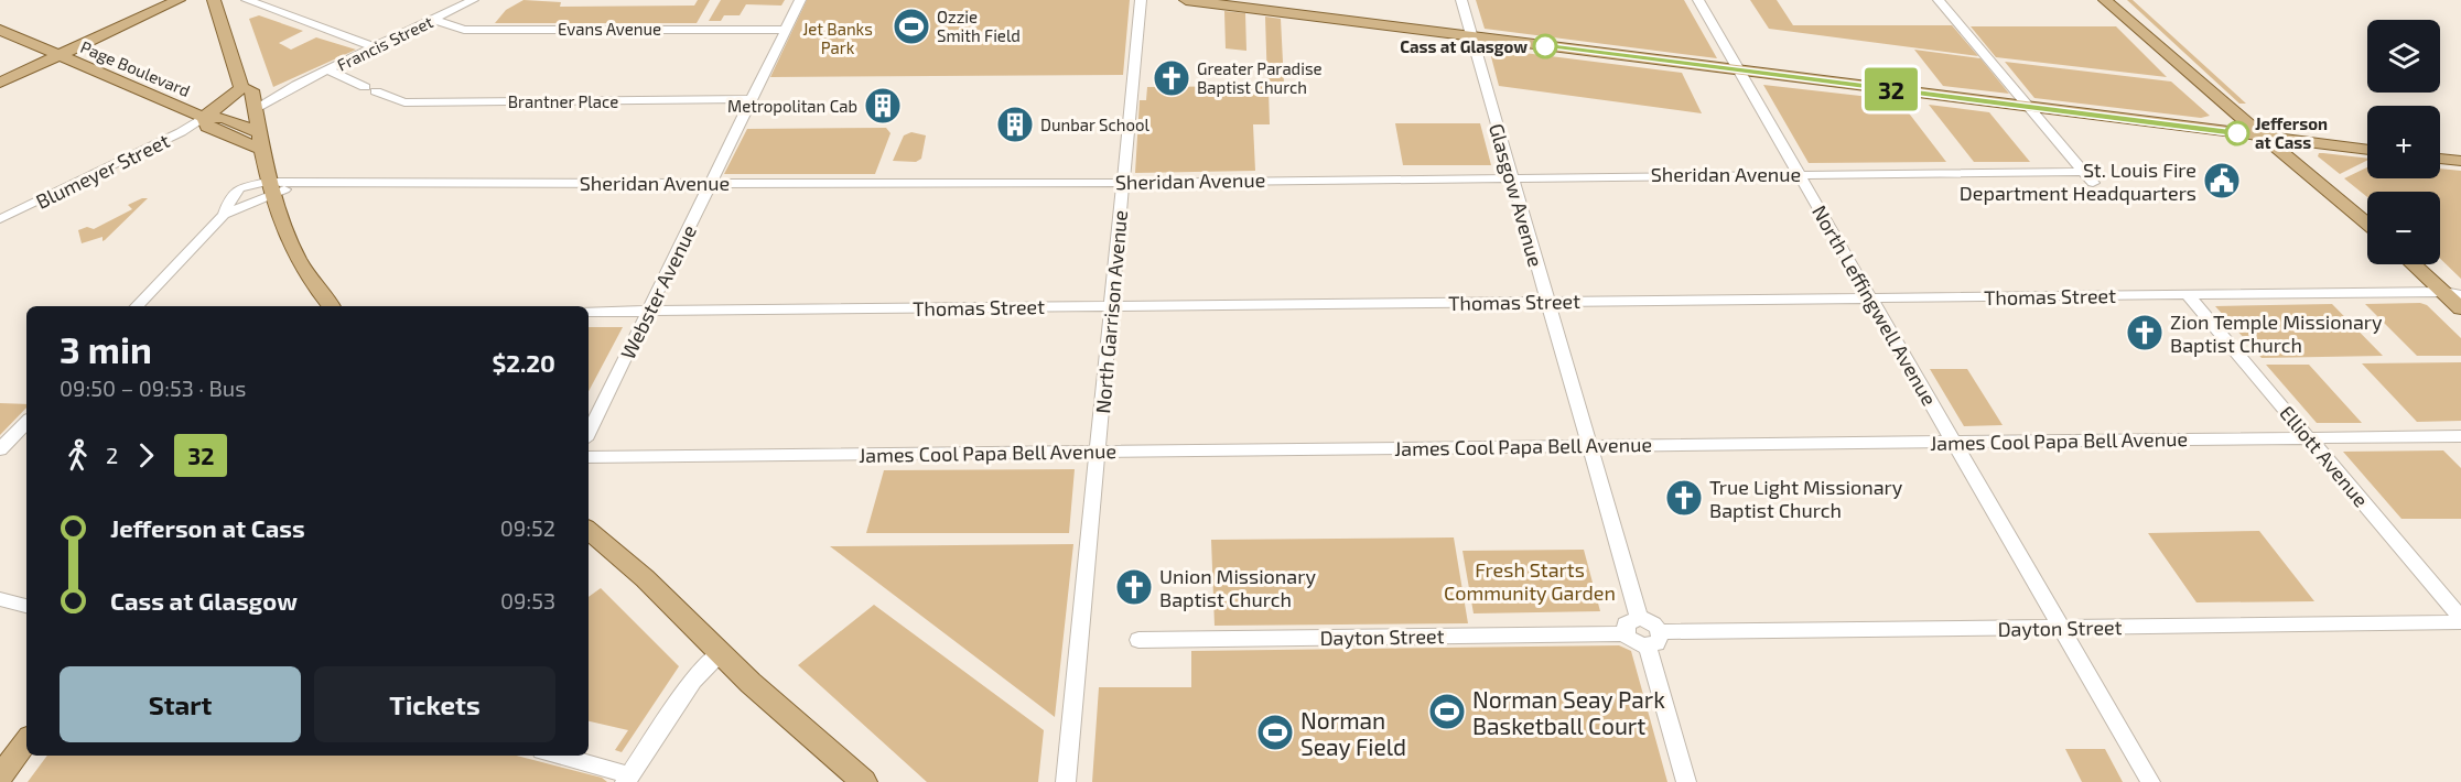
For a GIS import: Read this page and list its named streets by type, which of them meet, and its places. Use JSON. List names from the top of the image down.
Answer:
{
  "streets": {
    "main road": ["Page Boulevard"],
    "street": [
      "Evans Avenue",
      "Francis Street",
      "Brantner Place",
      "Blumeyer Street",
      "Sheridan Avenue",
      "Glasgow Avenue",
      "Webster Avenue",
      "Thomas Street",
      "North Leffingwell Avenue",
      "North Garrison Avenue",
      "James Cool Papa Bell Avenue",
      "Elliott Avenue",
      "Dayton Street"
    ]
  },
  "crossings": [
    ["Evans Avenue", "Francis Street"],
    ["Evans Avenue", "Webster Avenue"],
    ["Francis Street", "Brantner Place"],
    ["Page Boulevard", "Blumeyer Street"],
    ["Brantner Place", "Webster Avenue"],
    ["Sheridan Avenue", "Glasgow Avenue"],
    ["Sheridan Avenue", "Webster Avenue"],
    ["Sheridan Avenue", "North Leffingwell Avenue"],
    ["Sheridan Avenue", "North Garrison Avenue"],
    ["Glasgow Avenue", "Thomas Street"],
    ["Glasgow Avenue", "James Cool Papa Bell Avenue"],
    ["Glasgow Avenue", "Dayton Street"],
    ["Webster Avenue", "Thomas Street"],
    ["Thomas Street", "North Leffingwell Avenue"],
    ["Thomas Street", "North Garrison Avenue"],
    ["Thomas Street", "Elliott Avenue"],
    ["North Leffingwell Avenue", "James Cool Papa Bell Avenue"],
    ["North Leffingwell Avenue", "Dayton Street"],
    ["North Garrison Avenue", "James Cool Papa Bell Avenue"],
    ["James Cool Papa Bell Avenue", "Elliott Avenue"],
    ["Elliott Avenue", "Dayton Street"]
  ],
  "parks": ["Jet Banks Park", "Fresh Starts Community Garden"],
  "places": {
    "sports": ["Ozzie Smith Field", "Norman Seay Park Basketball Court", "Norman Seay Field"],
    "other": ["Cass at Glasgow", "Jefferson at Cass"],
    "church": [
      "Greater Paradise Baptist Church",
      "Zion Temple Missionary Baptist Church",
      "True Light Missionary Baptist Church",
      "Union Missionary Baptist Church"
    ],
    "building": ["Metropolitan Cab", "Dunbar School"],
    "public building": ["St. Louis Fire Department Headquarters"]
  },
  "lines": ["bus line 32"],
  "page": {
    "on_map": "32",
    "map_buttons": ["+", "−"],
    "heading": ["3 min", "09:50 – 09:53 · Bus", "$2.20"],
    "legs": ["2", "32"],
    "list": [
      {
        "name": "Jefferson at Cass",
        "value": "09:52"
      },
      {
        "name": "Cass at Glasgow",
        "value": "09:53"
      }
    ],
    "buttons": ["Start", "Tickets"]
  }
}
